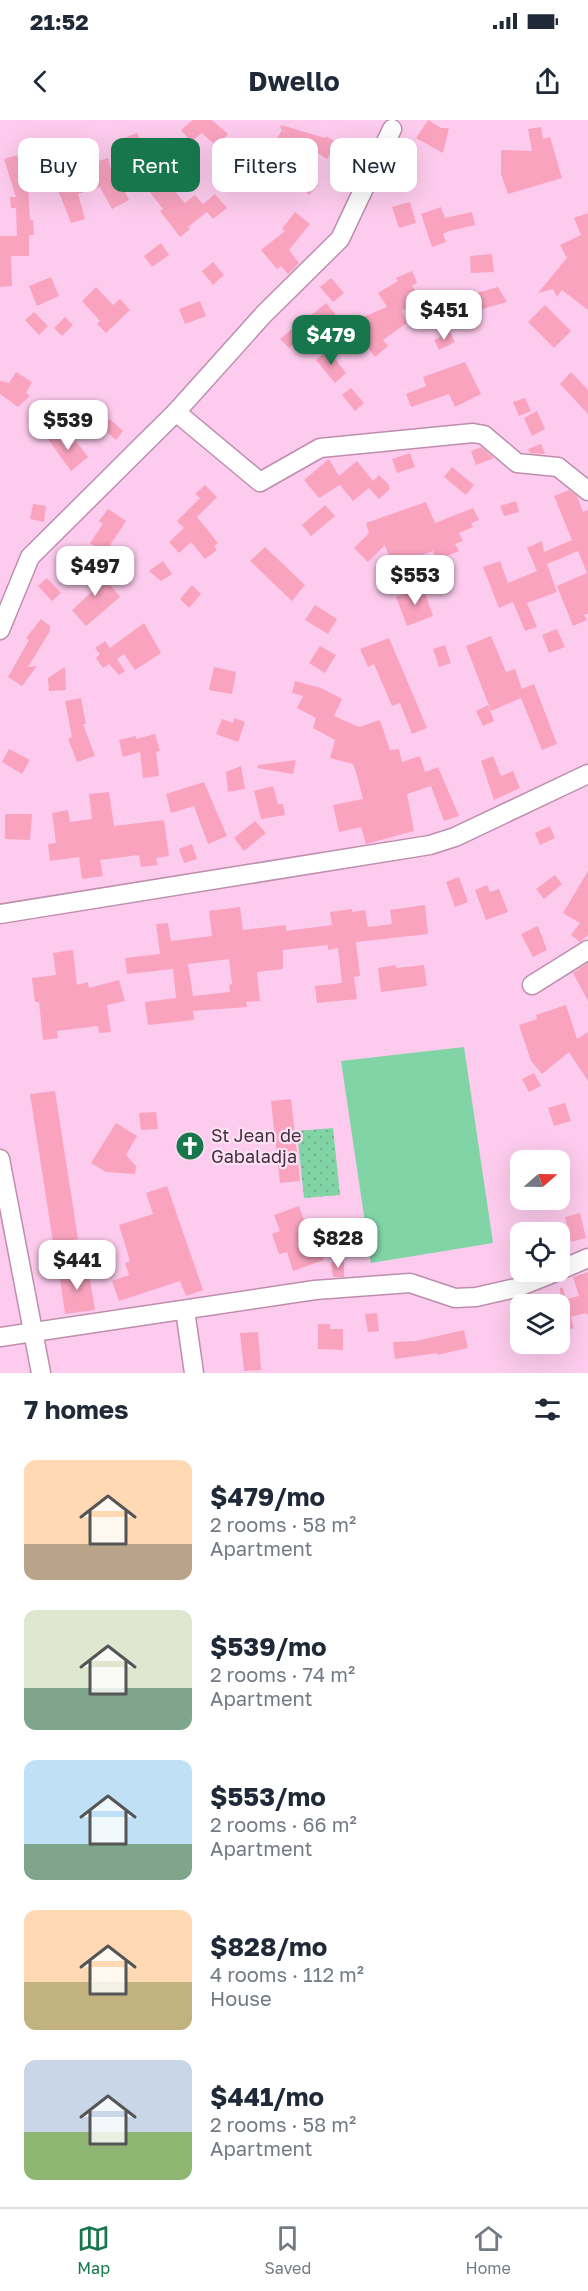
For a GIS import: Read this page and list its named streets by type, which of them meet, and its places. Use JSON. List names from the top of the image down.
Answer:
{
  "places": {
    "church": ["St Jean de Gabaladja"]
  },
  "north": "right",
  "page": {
    "status": "21:52",
    "header": "Dwello",
    "chip": [
      "Buy",
      "Rent",
      "Filters",
      "New"
    ],
    "price": [
      "$451",
      "$479",
      "$539",
      "$497",
      "$553",
      "$828",
      "$441"
    ],
    "heading": "7 homes",
    "list": [
      {
        "name": "$479/mo",
        "note": "2 rooms · 58 m² · Apartment"
      },
      {
        "name": "$539/mo",
        "note": "2 rooms · 74 m² · Apartment"
      },
      {
        "name": "$553/mo",
        "note": "2 rooms · 66 m² · Apartment"
      },
      {
        "name": "$828/mo",
        "note": "4 rooms · 112 m² · House"
      },
      {
        "name": "$441/mo",
        "note": "2 rooms · 58 m² · Apartment"
      }
    ],
    "tabs": ["Map", "Saved", "Home"]
  }
}
